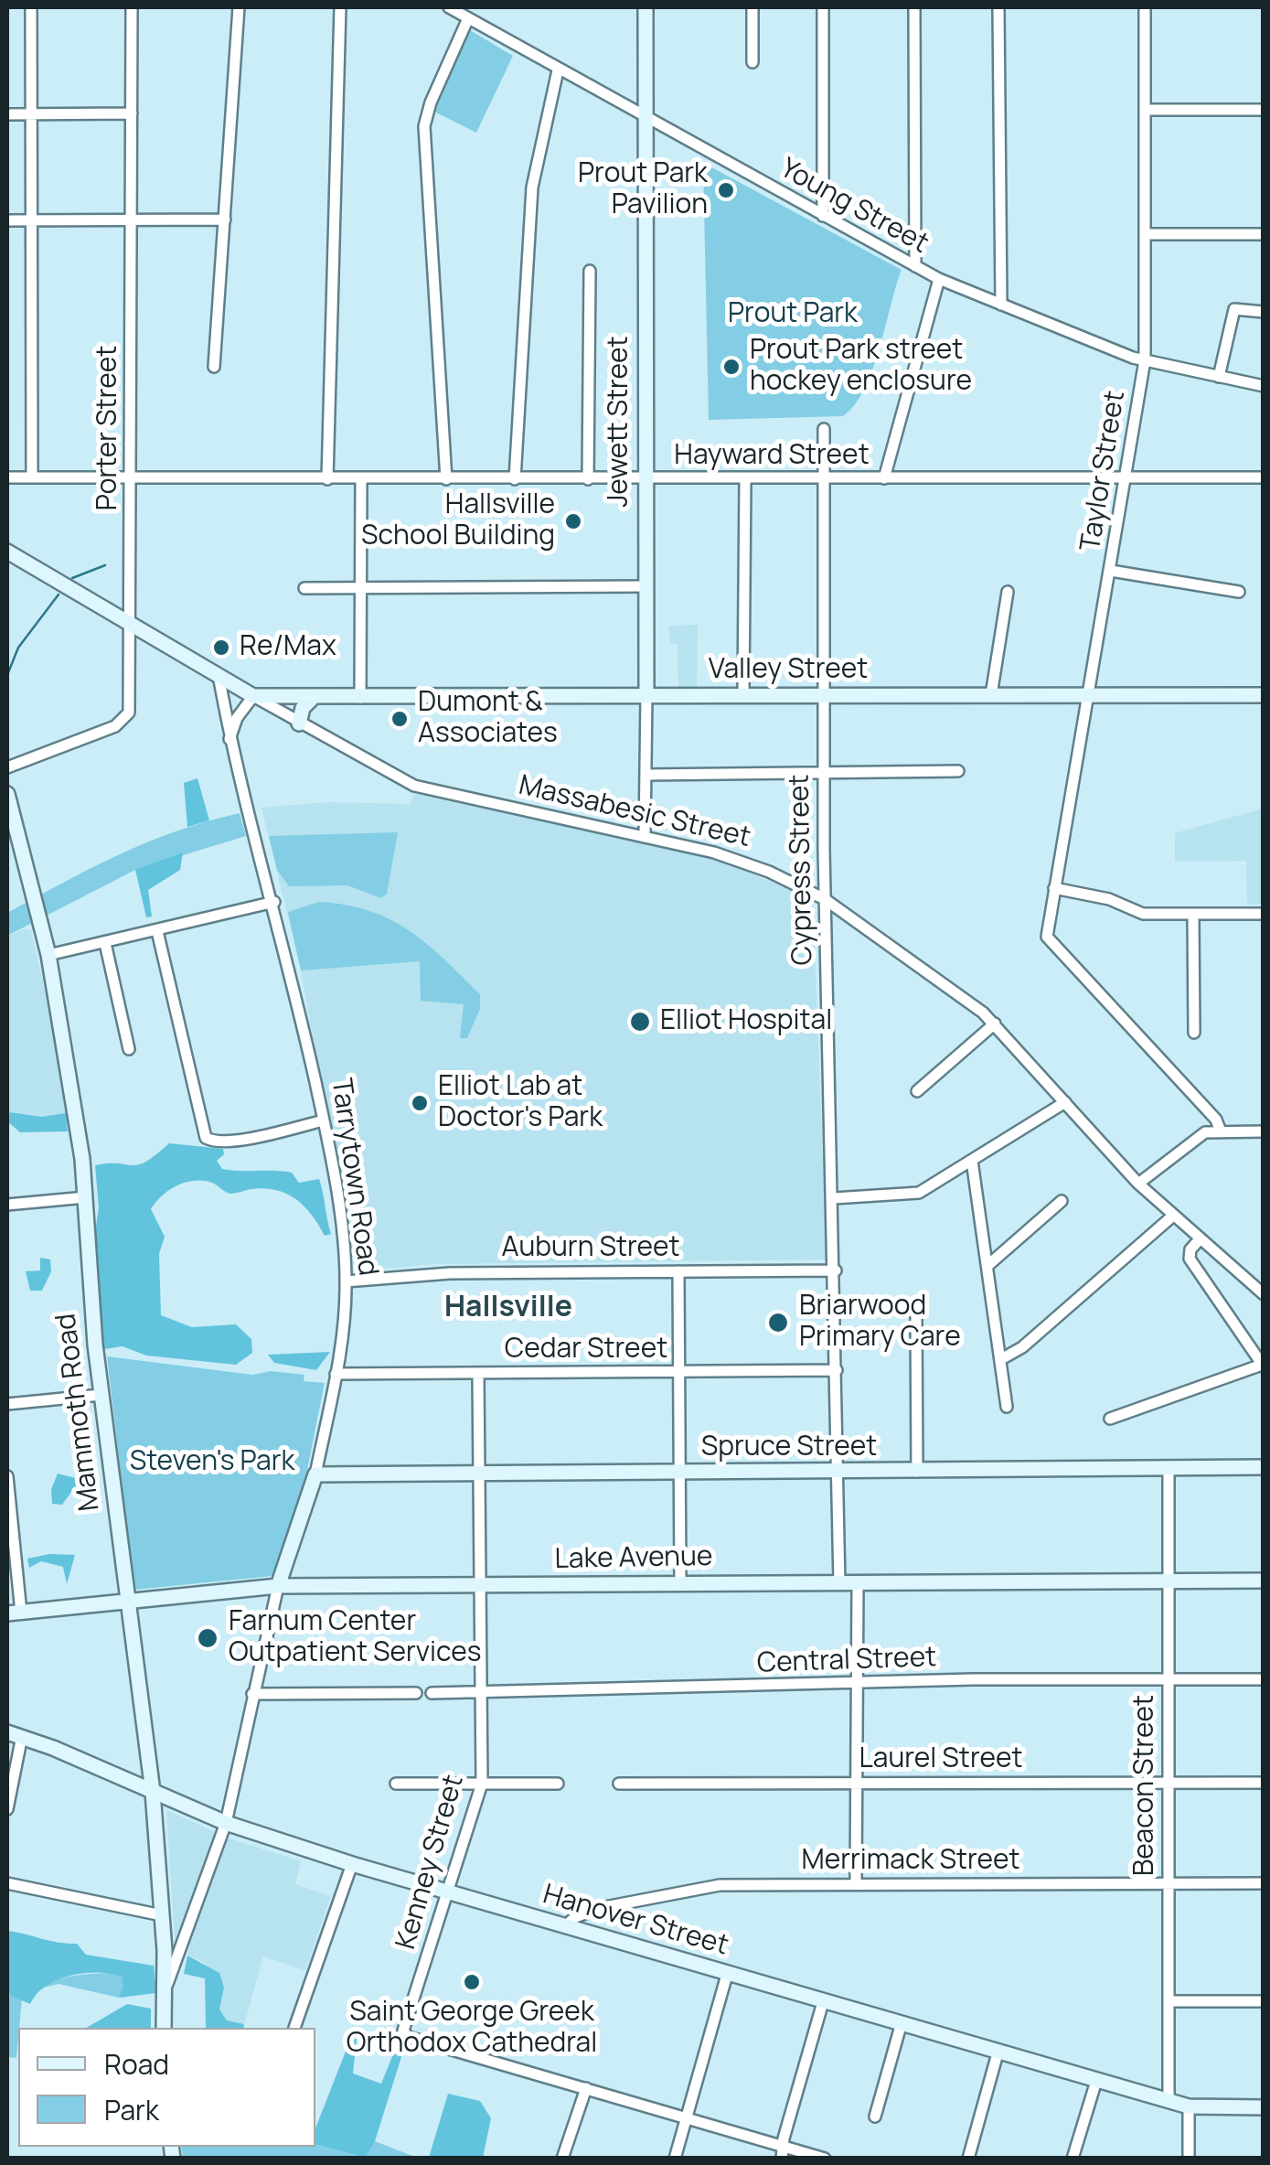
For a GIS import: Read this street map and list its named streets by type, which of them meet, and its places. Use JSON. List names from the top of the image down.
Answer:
{
  "streets": {
    "street": [
      "Young Street",
      "Jewett Street",
      "Porter Street",
      "Hayward Street",
      "Taylor Street",
      "Valley Street",
      "Massabesic Street",
      "Cypress Street",
      "Tarrytown Road",
      "Auburn Street",
      "Cedar Street",
      "Mammoth Road",
      "Spruce Street",
      "Lake Avenue",
      "Central Street",
      "Laurel Street",
      "Beacon Street",
      "Merrimack Street",
      "Kenney Street",
      "Hanover Street"
    ]
  },
  "crossings": [
    ["Young Street", "Jewett Street"],
    ["Young Street", "Taylor Street"],
    ["Jewett Street", "Hayward Street"],
    ["Jewett Street", "Valley Street"],
    ["Jewett Street", "Massabesic Street"],
    ["Porter Street", "Hayward Street"],
    ["Porter Street", "Massabesic Street"],
    ["Hayward Street", "Taylor Street"],
    ["Hayward Street", "Cypress Street"],
    ["Taylor Street", "Valley Street"],
    ["Valley Street", "Massabesic Street"],
    ["Valley Street", "Cypress Street"],
    ["Massabesic Street", "Cypress Street"],
    ["Massabesic Street", "Tarrytown Road"],
    ["Cypress Street", "Auburn Street"],
    ["Cypress Street", "Cedar Street"],
    ["Cypress Street", "Spruce Street"],
    ["Cypress Street", "Lake Avenue"],
    ["Tarrytown Road", "Auburn Street"],
    ["Tarrytown Road", "Cedar Street"],
    ["Tarrytown Road", "Mammoth Road"],
    ["Tarrytown Road", "Spruce Street"],
    ["Tarrytown Road", "Lake Avenue"],
    ["Tarrytown Road", "Hanover Street"],
    ["Cedar Street", "Kenney Street"],
    ["Mammoth Road", "Lake Avenue"],
    ["Mammoth Road", "Hanover Street"],
    ["Spruce Street", "Beacon Street"],
    ["Spruce Street", "Kenney Street"],
    ["Lake Avenue", "Beacon Street"],
    ["Lake Avenue", "Kenney Street"],
    ["Central Street", "Beacon Street"],
    ["Central Street", "Kenney Street"],
    ["Laurel Street", "Beacon Street"],
    ["Beacon Street", "Merrimack Street"],
    ["Beacon Street", "Hanover Street"],
    ["Merrimack Street", "Hanover Street"],
    ["Kenney Street", "Hanover Street"]
  ],
  "districts": ["Hallsville"],
  "parks": ["Prout Park", "Steven's Park"],
  "places": [
    "Prout Park Pavilion",
    "Prout Park street hockey enclosure",
    "Hallsville School Building",
    "Re/Max",
    "Dumont & Associates",
    "Elliot Hospital",
    "Elliot Lab at Doctor's Park",
    "Briarwood Primary Care",
    "Farnum Center Outpatient Services",
    "Saint George Greek Orthodox Cathedral"
  ],
  "legend": ["Road", "Park"]
}
